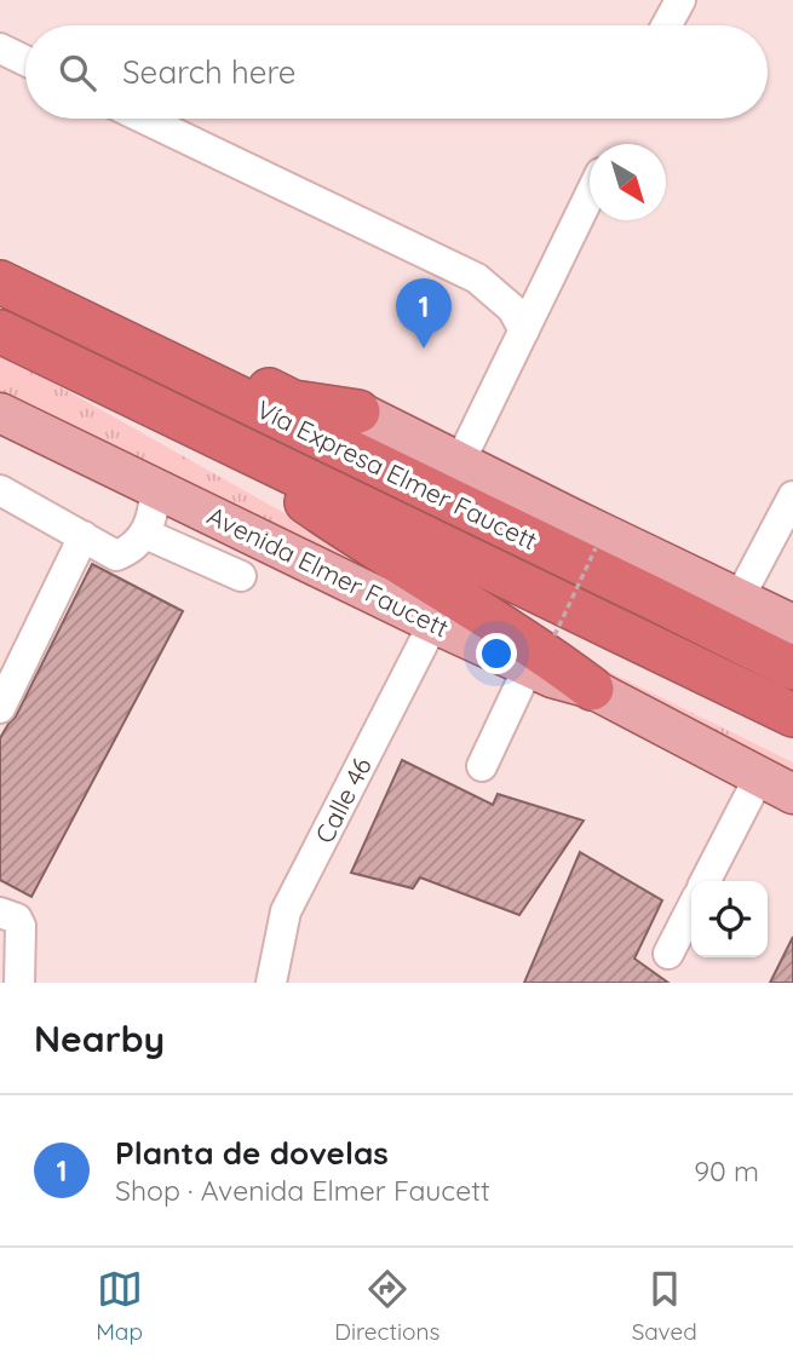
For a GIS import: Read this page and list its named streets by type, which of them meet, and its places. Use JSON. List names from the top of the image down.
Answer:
{
  "streets": {
    "highway": ["Vía Expresa Elmer Faucett"],
    "main road": ["Avenida Elmer Faucett"],
    "street": ["Calle 46"]
  },
  "crossings": [
    ["Avenida Elmer Faucett", "Calle 46"]
  ],
  "north": "bottom right",
  "page": {
    "search": "Search here",
    "pins": "1",
    "heading": "Nearby",
    "list": [
      {
        "mark": "1",
        "name": "Planta de dovelas",
        "note": "Shop · Avenida Elmer Faucett",
        "value": "90 m"
      }
    ],
    "nav": ["Map", "Directions", "Saved"]
  }
}
